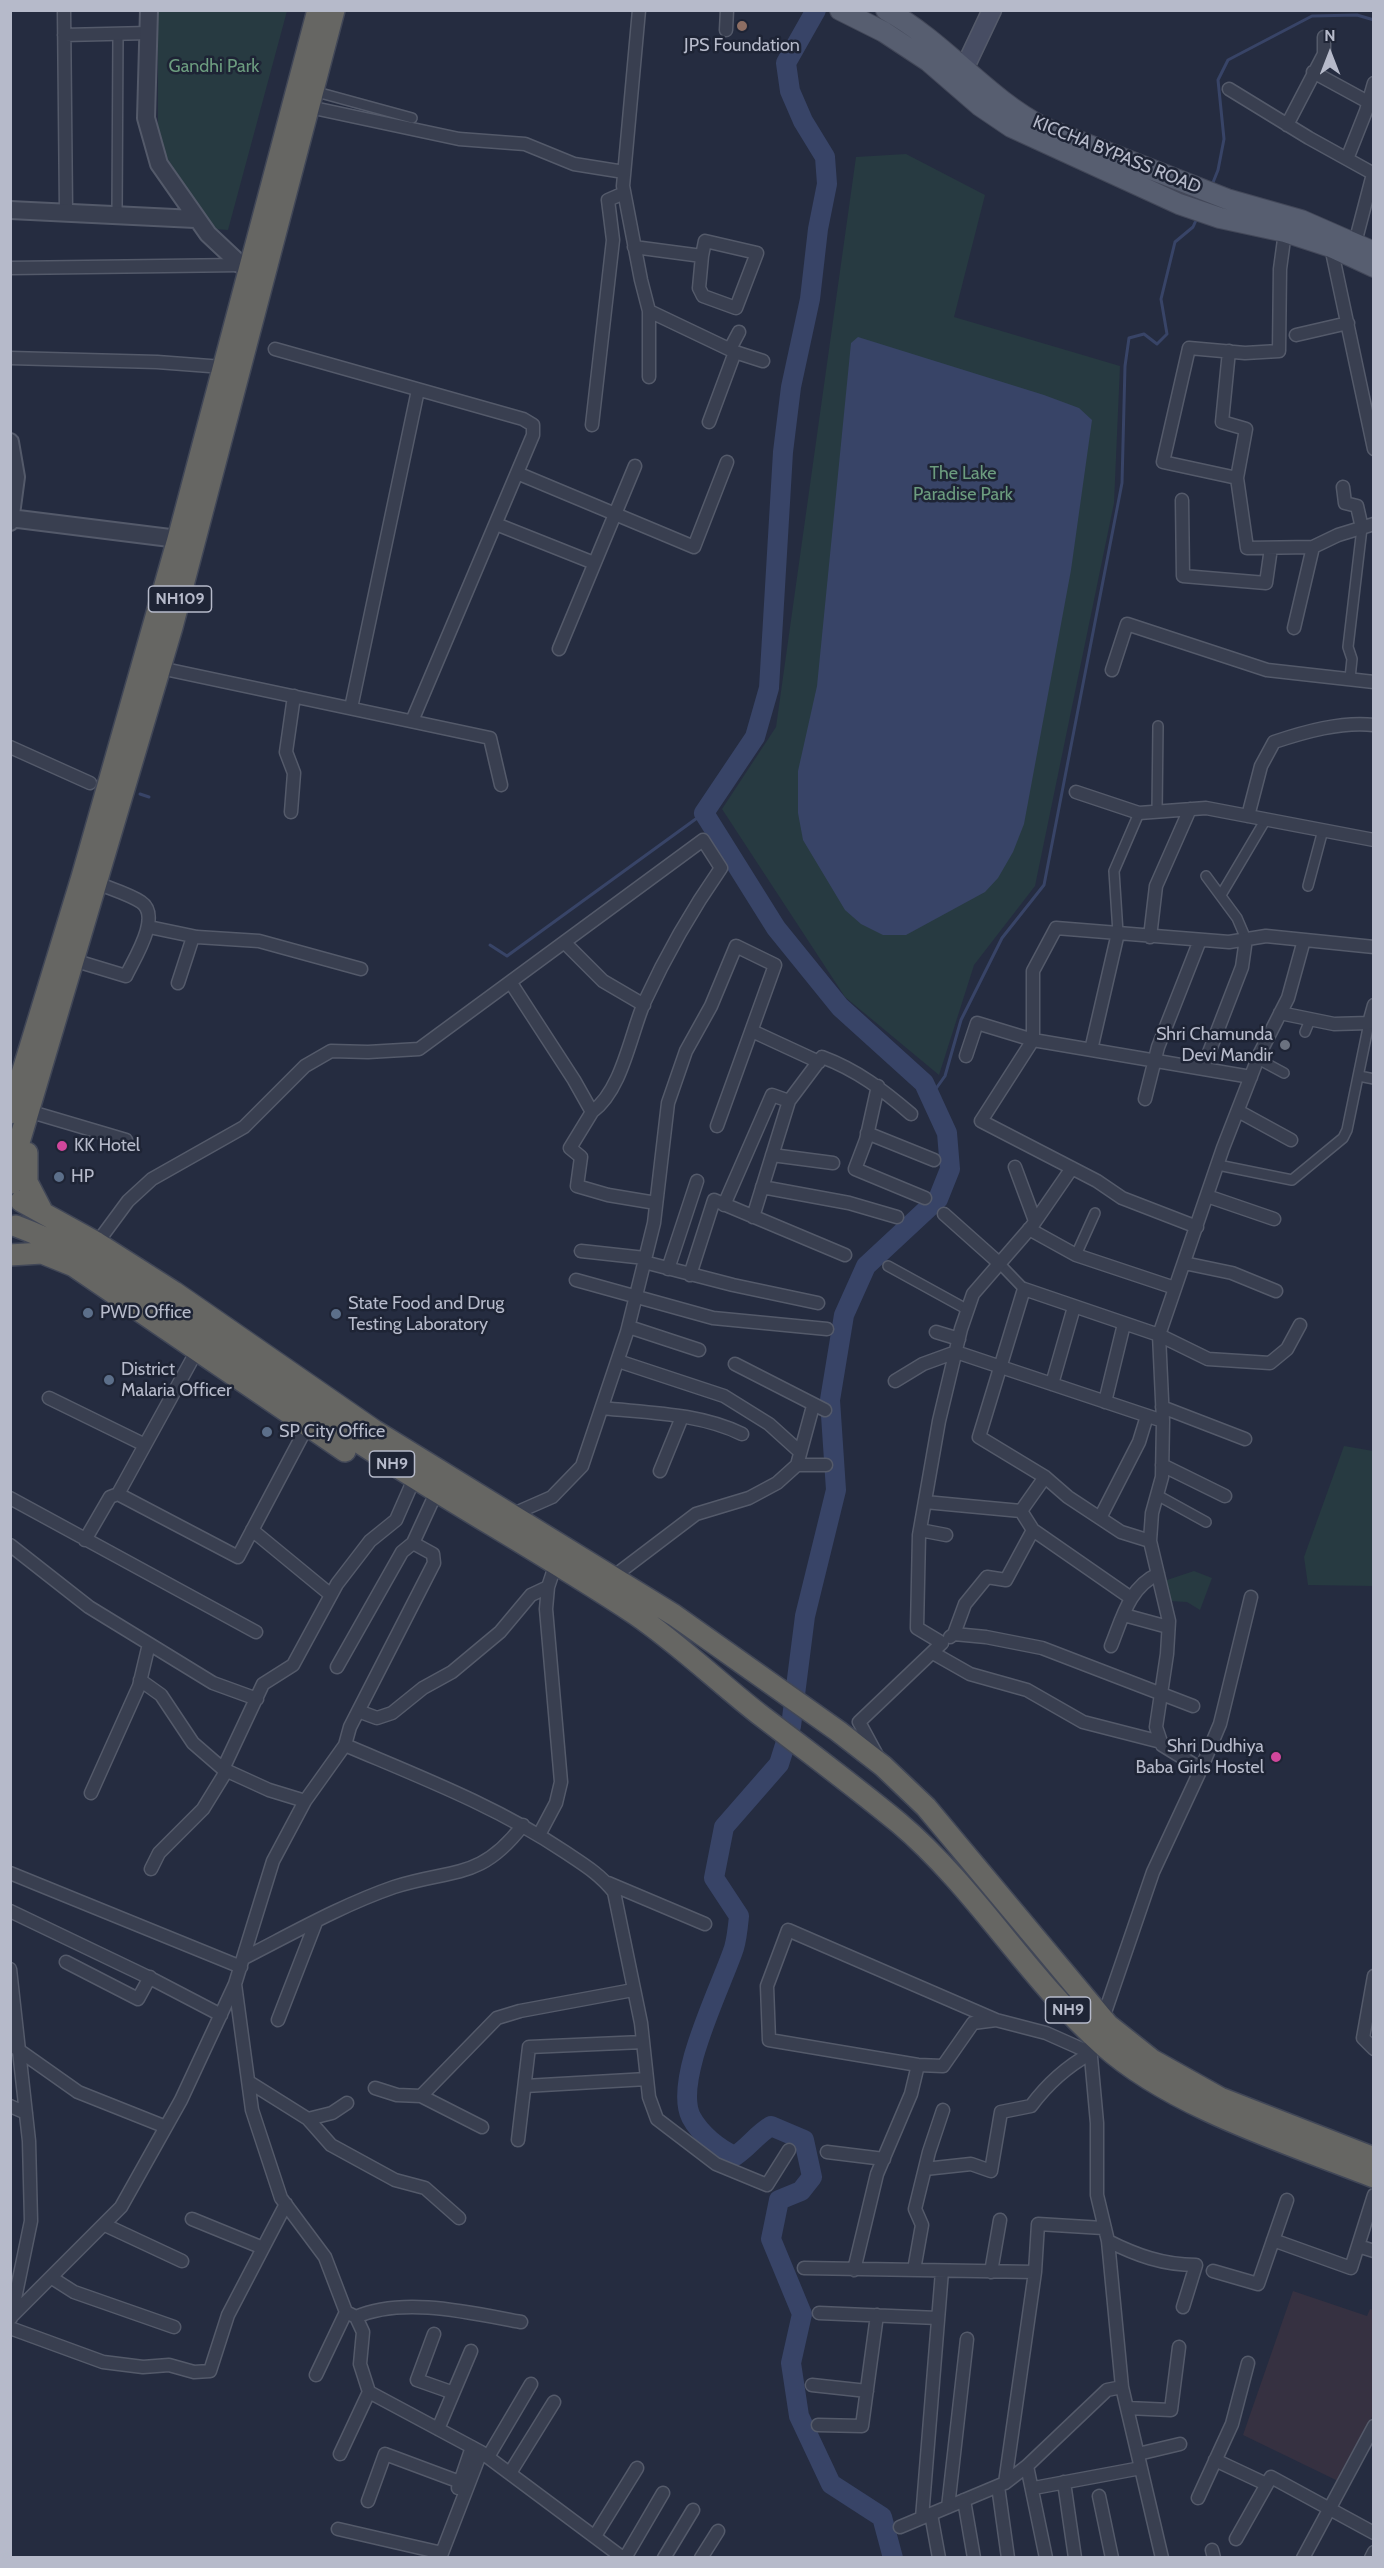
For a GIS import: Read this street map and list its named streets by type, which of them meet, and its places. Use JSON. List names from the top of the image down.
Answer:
{
  "streets": {
    "highway": ["NH109", "NH9"],
    "main road": ["KICCHA BYPASS ROAD"]
  },
  "crossings": [
    ["NH109", "NH9"]
  ],
  "parks": ["Gandhi Park", "The Lake Paradise Park"],
  "places": [
    "JPS Foundation",
    "Shri Chamunda Devi Mandir",
    "KK Hotel",
    "HP",
    "PWD Office",
    "State Food and Drug Testing Laboratory",
    "District Malaria Officer",
    "SP City Office",
    "Shri Dudhiya Baba Girls Hostel"
  ],
  "north": "top"
}
